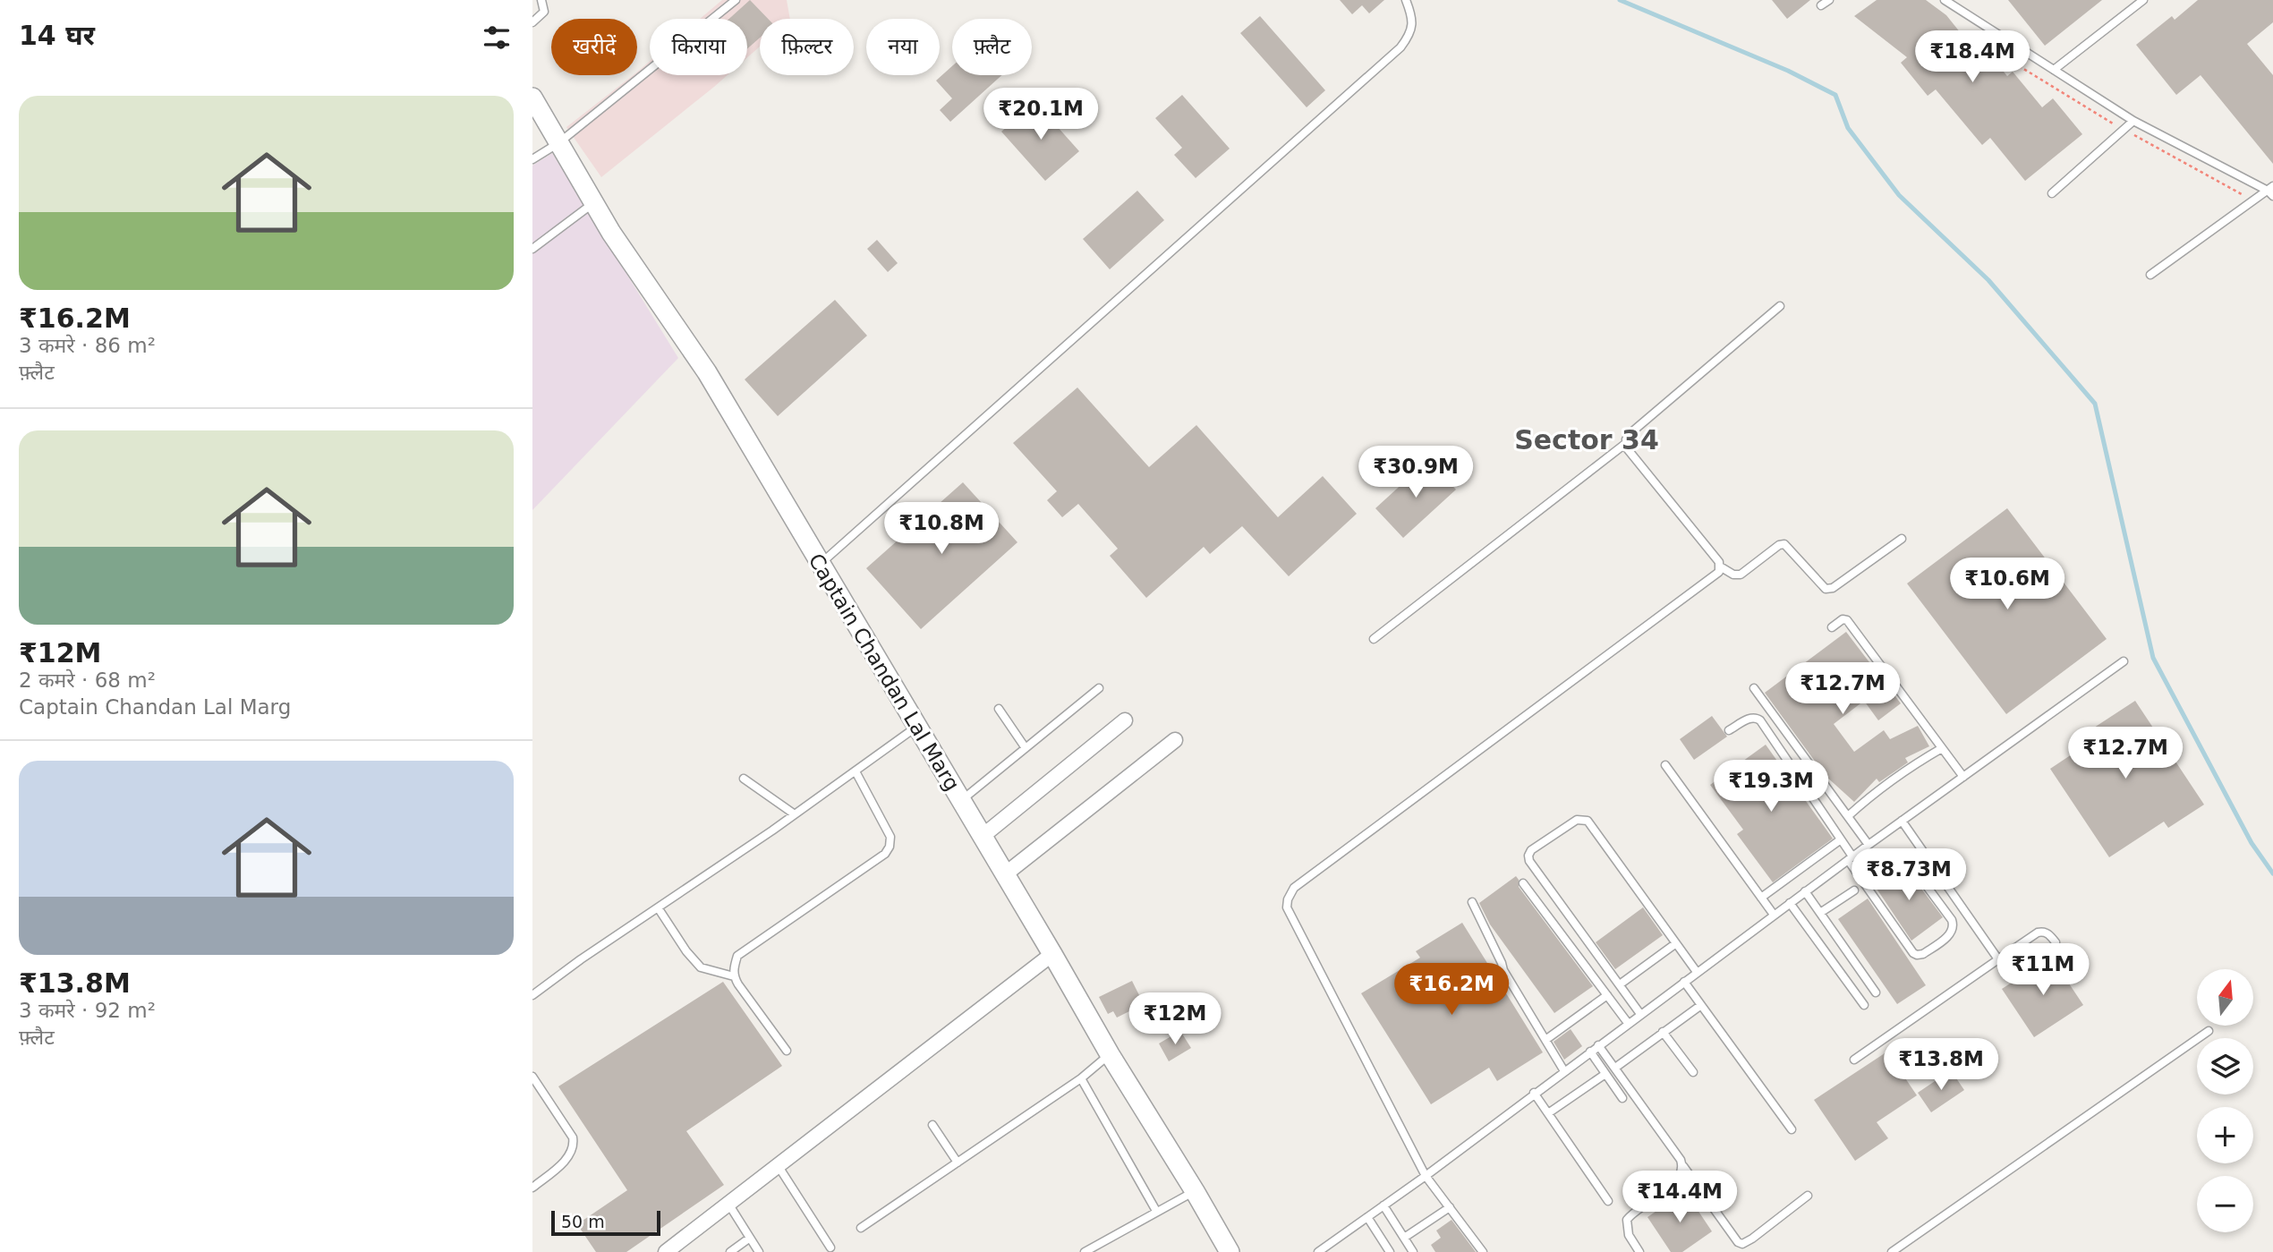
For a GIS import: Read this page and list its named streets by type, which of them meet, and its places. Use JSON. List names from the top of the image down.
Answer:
{
  "streets": {
    "street": ["Captain Chandan Lal Marg"]
  },
  "districts": ["Sector 34"],
  "scale_bar": "50 m",
  "north": "top",
  "page": {
    "heading": "14 घर",
    "chip": [
      "खरीदें",
      "किराया",
      "फ़िल्टर",
      "नया",
      "फ़्लैट"
    ],
    "price": [
      "₹18.4M",
      "₹20.1M",
      "₹30.9M",
      "₹10.8M",
      "₹10.6M",
      "₹12.7M",
      "₹12.7M",
      "₹19.3M",
      "₹8.73M",
      "₹11M",
      "₹16.2M",
      "₹12M",
      "₹13.8M",
      "₹14.4M"
    ],
    "list": [
      {
        "name": "₹16.2M",
        "note": "3 कमरे · 86 m² · फ़्लैट"
      },
      {
        "name": "₹12M",
        "note": "2 कमरे · 68 m² · Captain Chandan Lal Marg"
      },
      {
        "name": "₹13.8M",
        "note": "3 कमरे · 92 m² · फ़्लैट"
      }
    ],
    "map_buttons": ["+", "−"],
    "scale": "50 m"
  }
}
